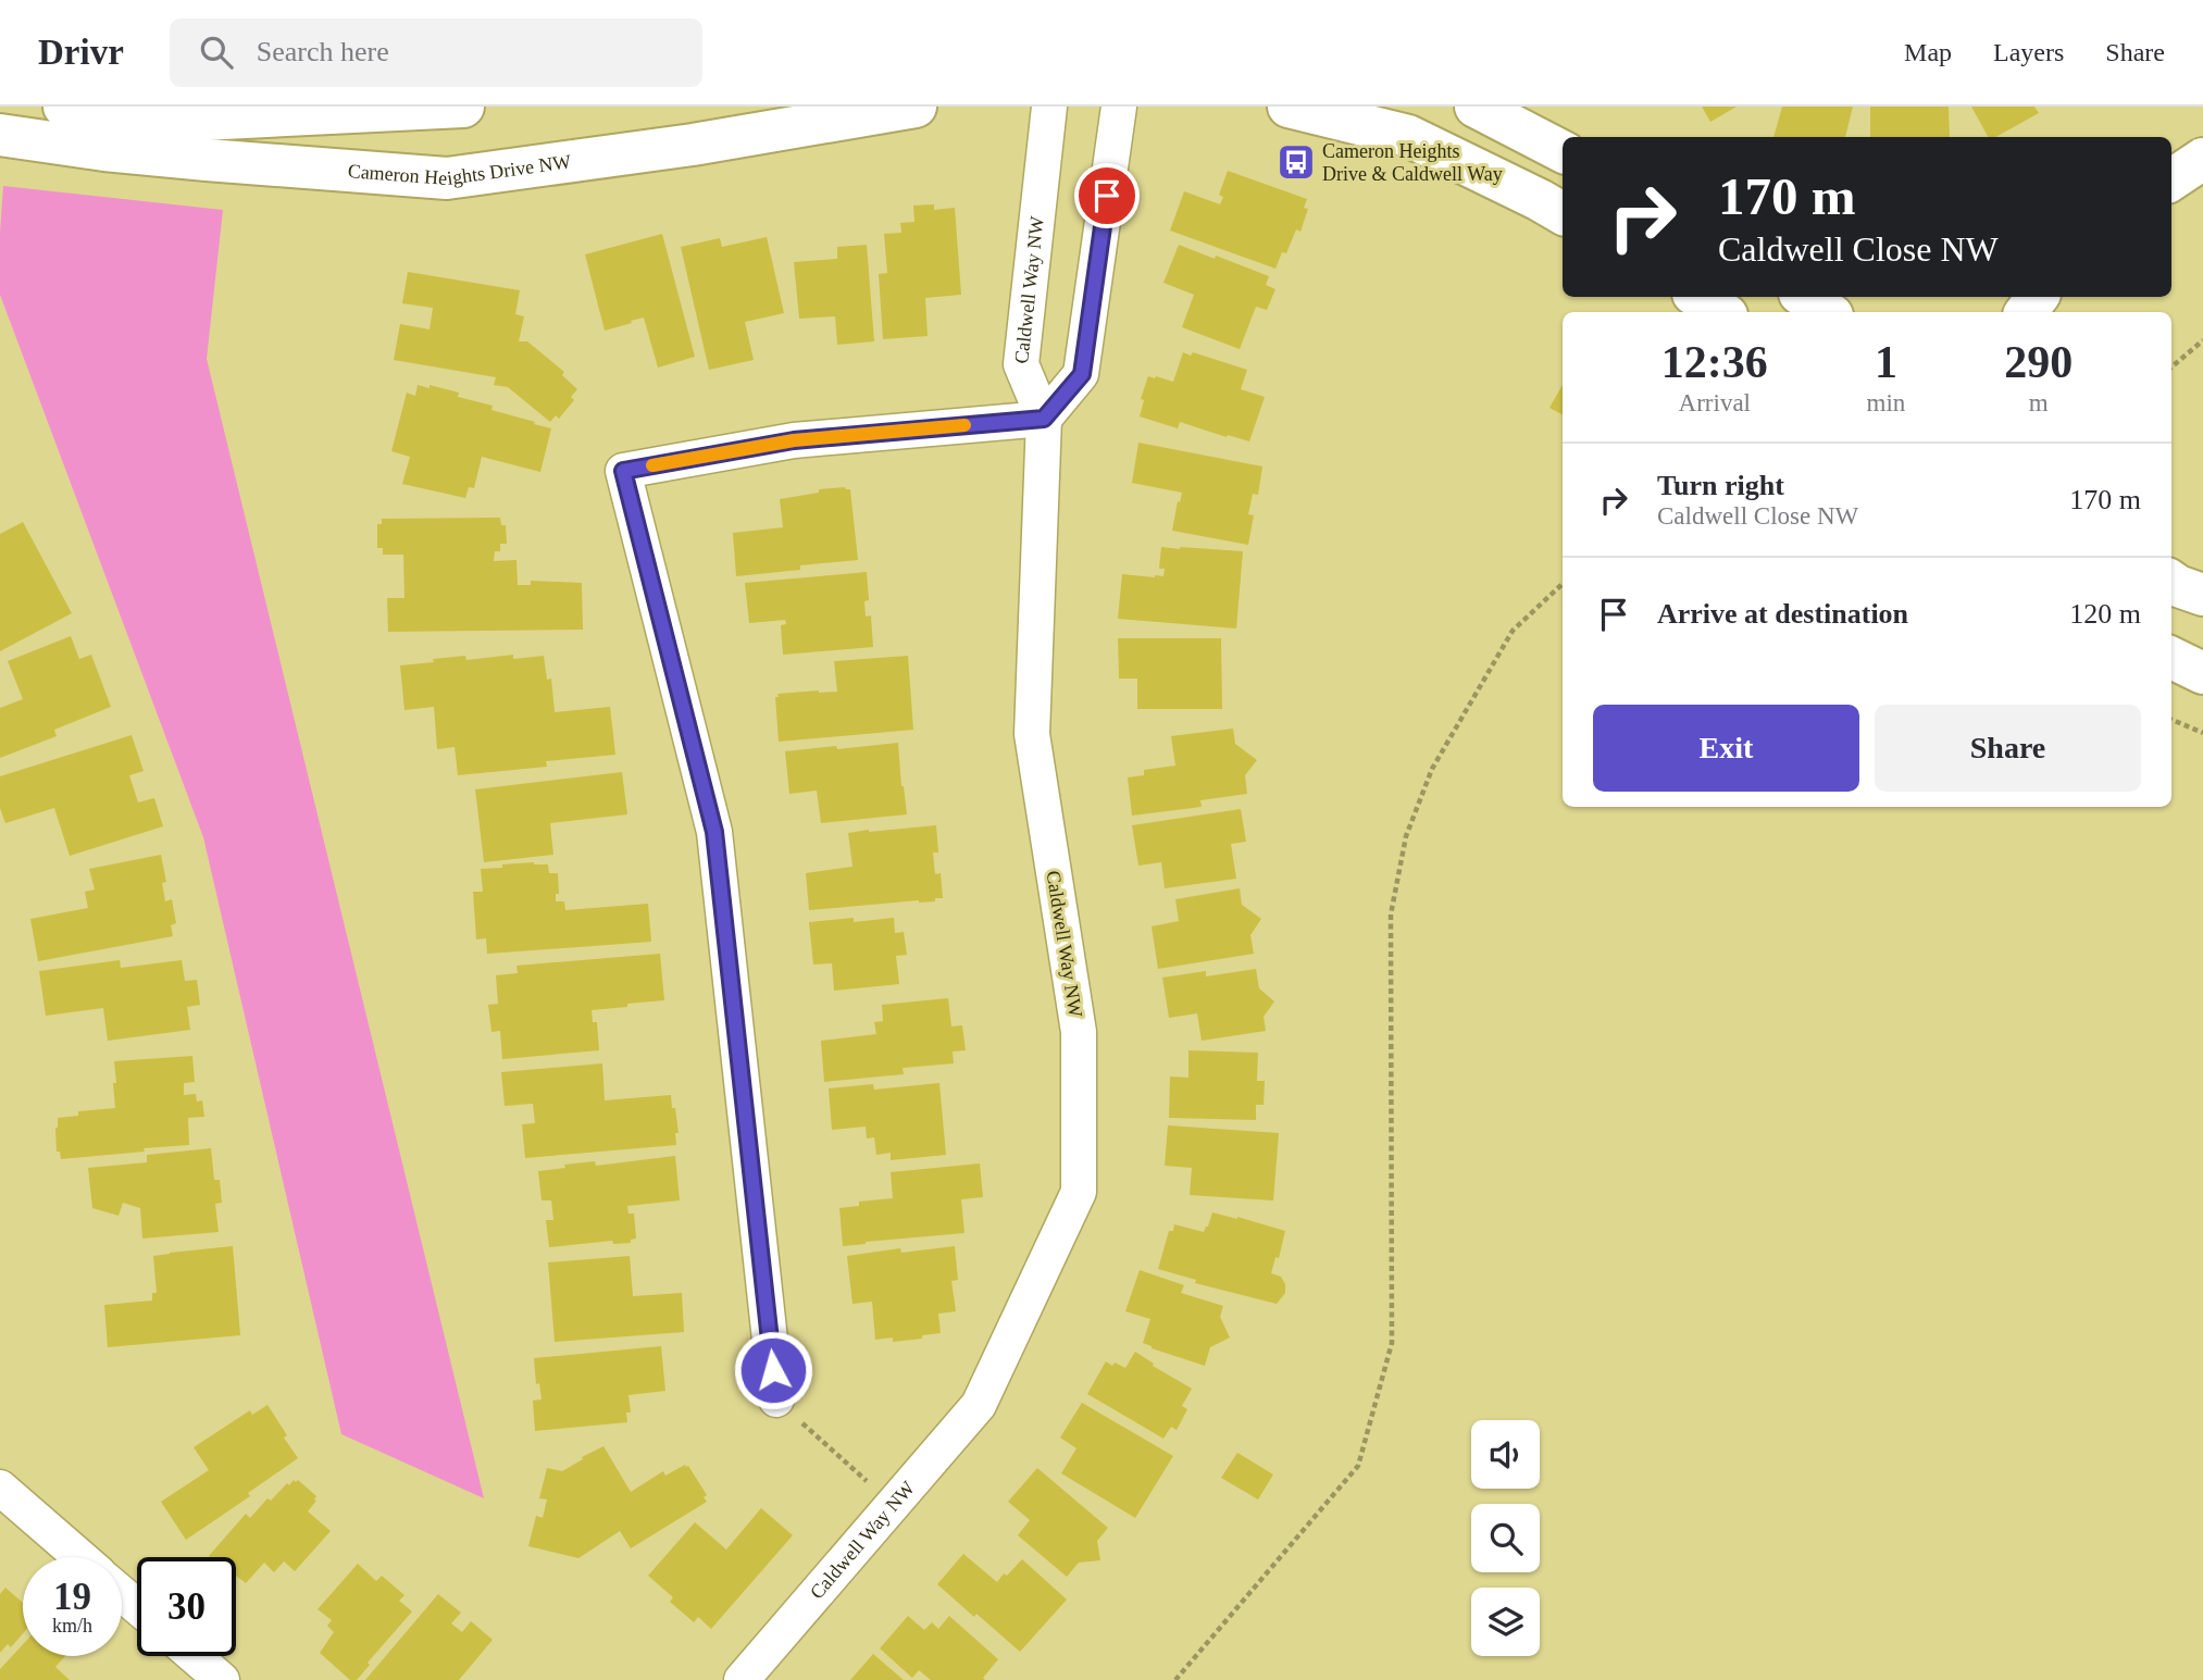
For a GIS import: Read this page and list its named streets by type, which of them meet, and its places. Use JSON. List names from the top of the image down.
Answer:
{
  "streets": {
    "street": ["Cameron Heights Drive NW", "Caldwell Way NW"]
  },
  "places": {
    "bus stop": ["Cameron Heights Drive & Caldwell Way"]
  },
  "page": {
    "header": "Drivr",
    "search": "Search here",
    "nav": ["Map", "Layers", "Share"],
    "turn": ["170 m", "Caldwell Close NW"],
    "eta": [
      "12:36",
      "Arrival",
      "1",
      "min",
      "290",
      "m"
    ],
    "list": [
      {
        "name": "Turn right",
        "note": "Caldwell Close NW",
        "value": "170 m"
      },
      {
        "name": "Arrive at destination",
        "value": "120 m"
      }
    ],
    "buttons": ["Exit", "Share"],
    "speed": "19 km/h",
    "limit": "30"
  }
}
